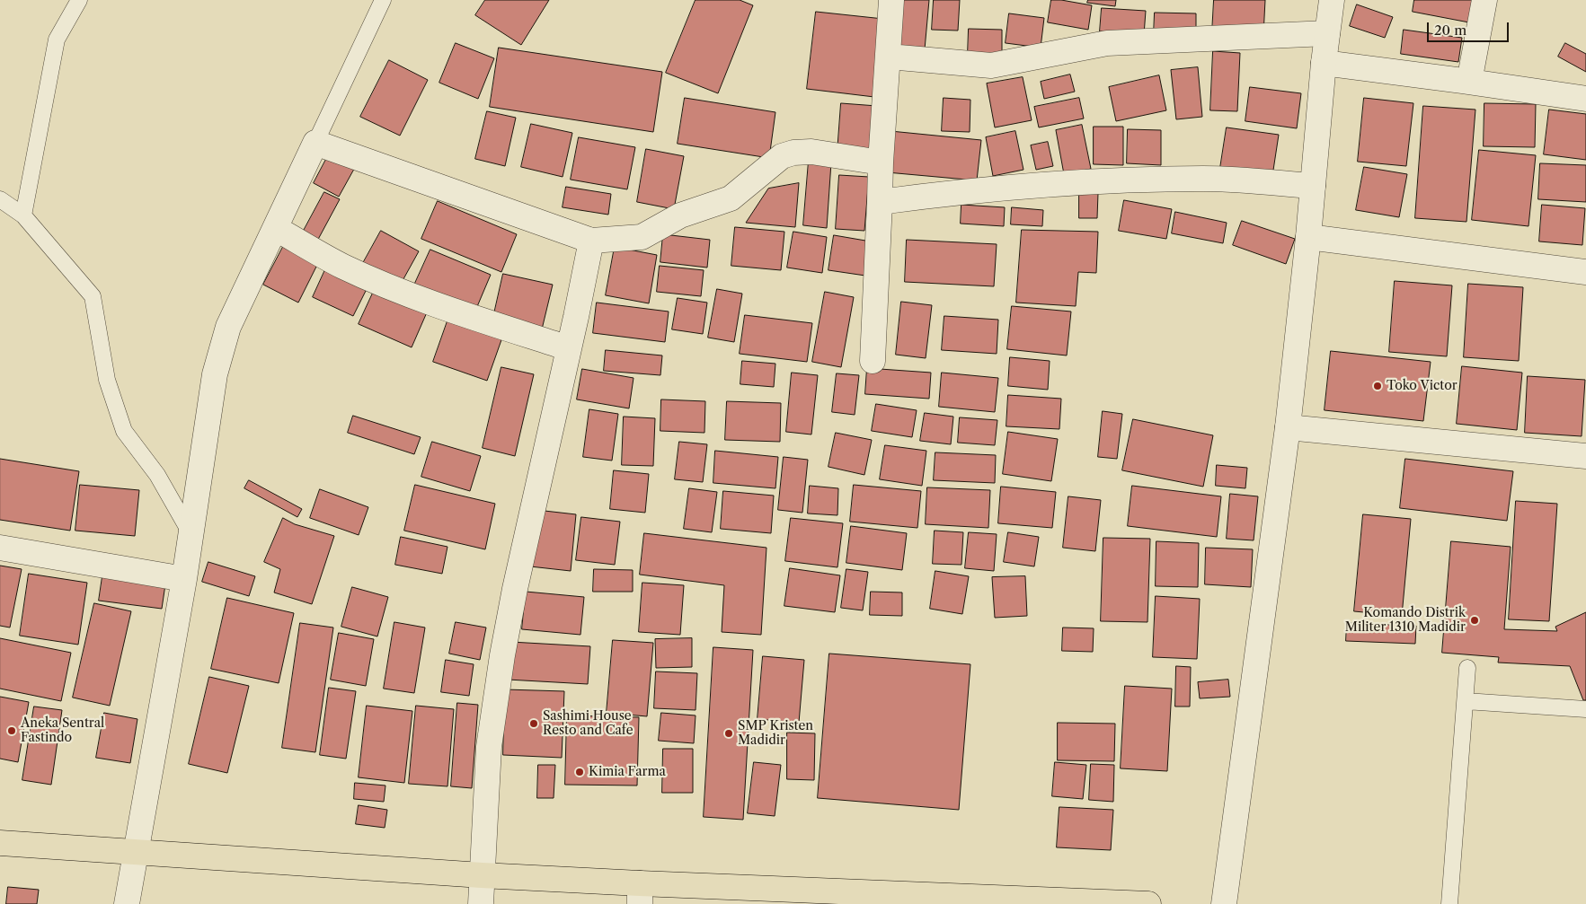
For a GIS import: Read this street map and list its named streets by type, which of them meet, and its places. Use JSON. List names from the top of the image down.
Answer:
{
  "places": [
    "Toko Victor",
    "Komando Distrik Militer 1310 Madidir",
    "Sashimi House Resto and Cafe",
    "Aneka Sentral Fastindo",
    "SMP Kristen Madidir",
    "Kimia Farma"
  ],
  "scale_bar": "20 m"
}
